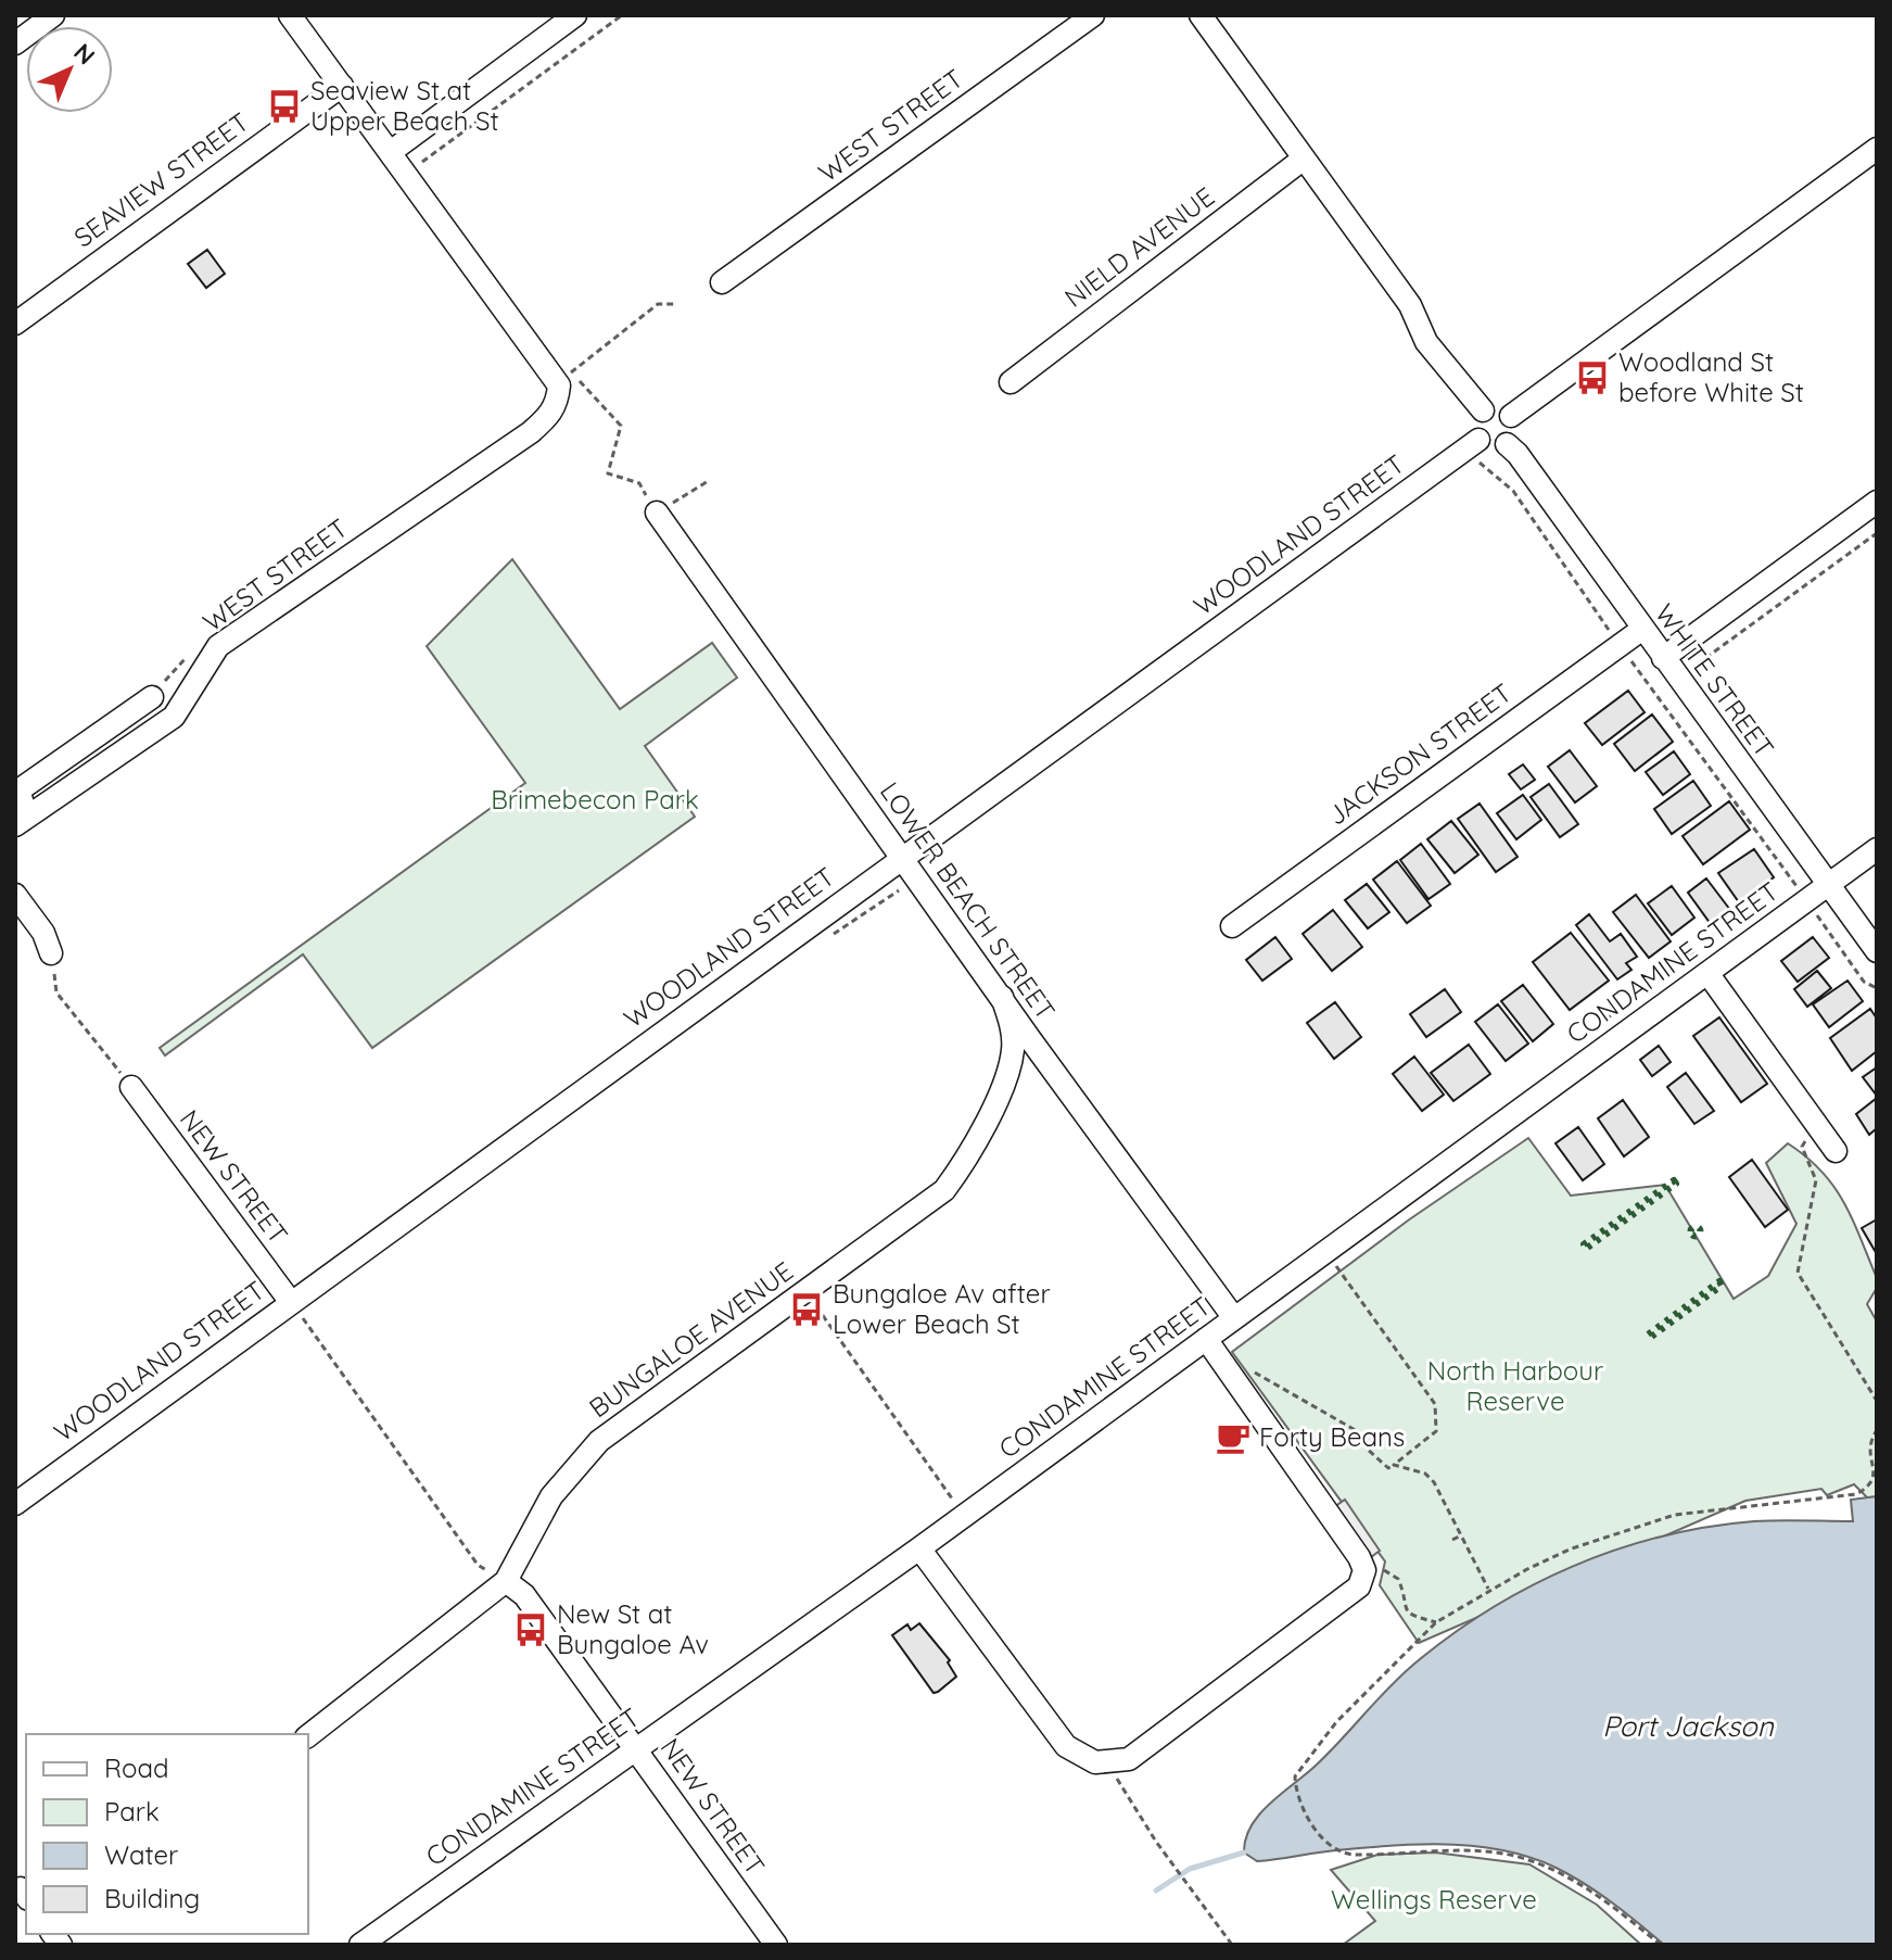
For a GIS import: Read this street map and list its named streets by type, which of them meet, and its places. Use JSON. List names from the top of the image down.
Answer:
{
  "streets": {
    "street": [
      "WEST STREET",
      "SEAVIEW STREET",
      "NIELD AVENUE",
      "WOODLAND STREET",
      "WHITE STREET",
      "JACKSON STREET",
      "LOWER BEACH STREET",
      "CONDAMINE STREET",
      "NEW STREET",
      "BUNGALOE AVENUE"
    ]
  },
  "crossings": [
    ["WOODLAND STREET", "WHITE STREET"],
    ["WOODLAND STREET", "LOWER BEACH STREET"],
    ["WOODLAND STREET", "NEW STREET"],
    ["WHITE STREET", "JACKSON STREET"],
    ["WHITE STREET", "CONDAMINE STREET"],
    ["LOWER BEACH STREET", "CONDAMINE STREET"],
    ["LOWER BEACH STREET", "BUNGALOE AVENUE"],
    ["CONDAMINE STREET", "NEW STREET"],
    ["NEW STREET", "BUNGALOE AVENUE"]
  ],
  "water": ["Port Jackson"],
  "parks": ["Brimebecon Park", "North Harbour Reserve", "Wellings Reserve"],
  "places": {
    "bus stop": [
      "Seaview St at Upper Beach St",
      "Woodland St before White St",
      "Bungaloe Av after Lower Beach St",
      "New St at Bungaloe Av"
    ],
    "cafe": ["Forty Beans"]
  },
  "legend": [
    "Road",
    "Park",
    "Water",
    "Building"
  ],
  "north": "top right"
}
